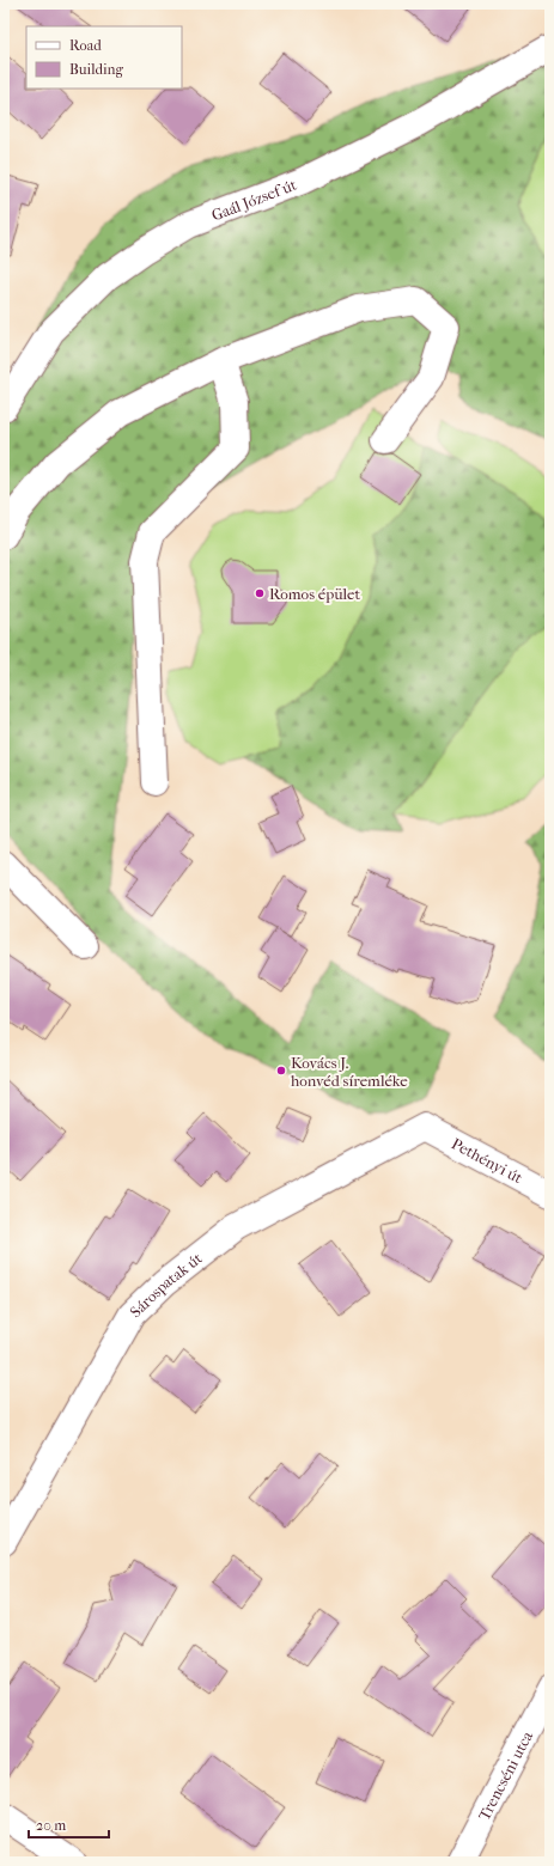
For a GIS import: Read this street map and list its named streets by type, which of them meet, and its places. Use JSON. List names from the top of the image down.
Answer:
{
  "streets": {
    "street": [
      "Gaál József út",
      "Pethényi út",
      "Sárospatak út",
      "Trencséni utca"
    ]
  },
  "crossings": [
    ["Pethényi út", "Sárospatak út"]
  ],
  "places": ["Romos épület", "Kovács J. honvéd síremléke"],
  "legend": ["Road", "Building"],
  "scale_bar": "20 m"
}
